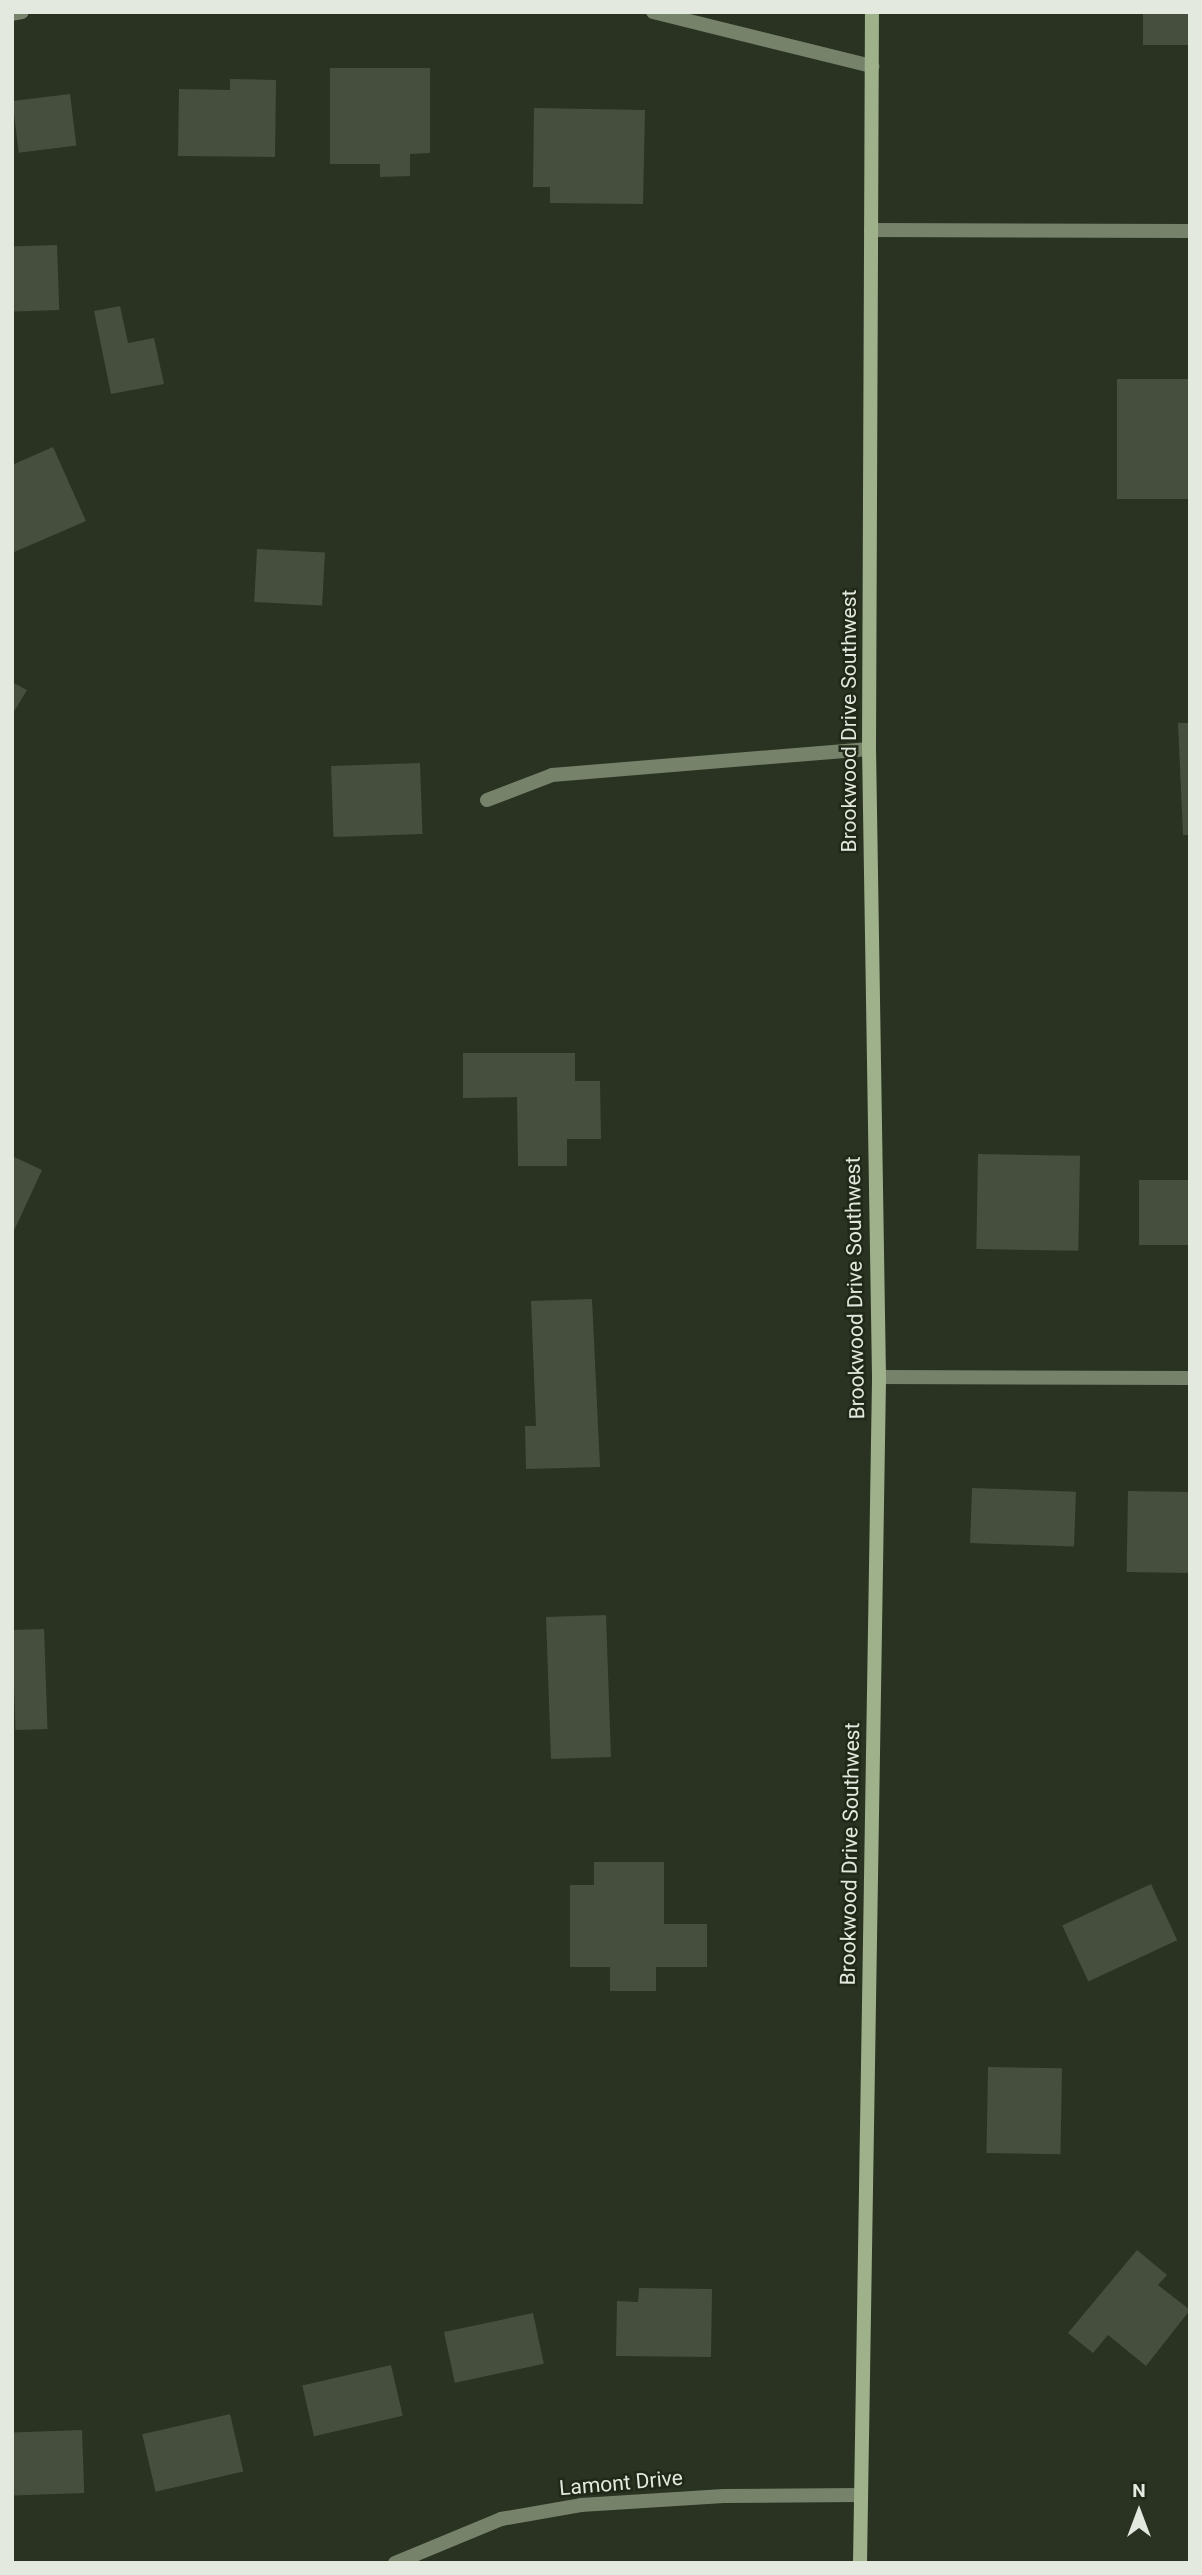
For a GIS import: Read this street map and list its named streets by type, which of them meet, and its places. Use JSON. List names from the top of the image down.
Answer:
{
  "streets": {
    "street": ["Brookwood Drive Southwest", "Lamont Drive"]
  },
  "crossings": [
    ["Brookwood Drive Southwest", "Lamont Drive"]
  ],
  "north": "top"
}
